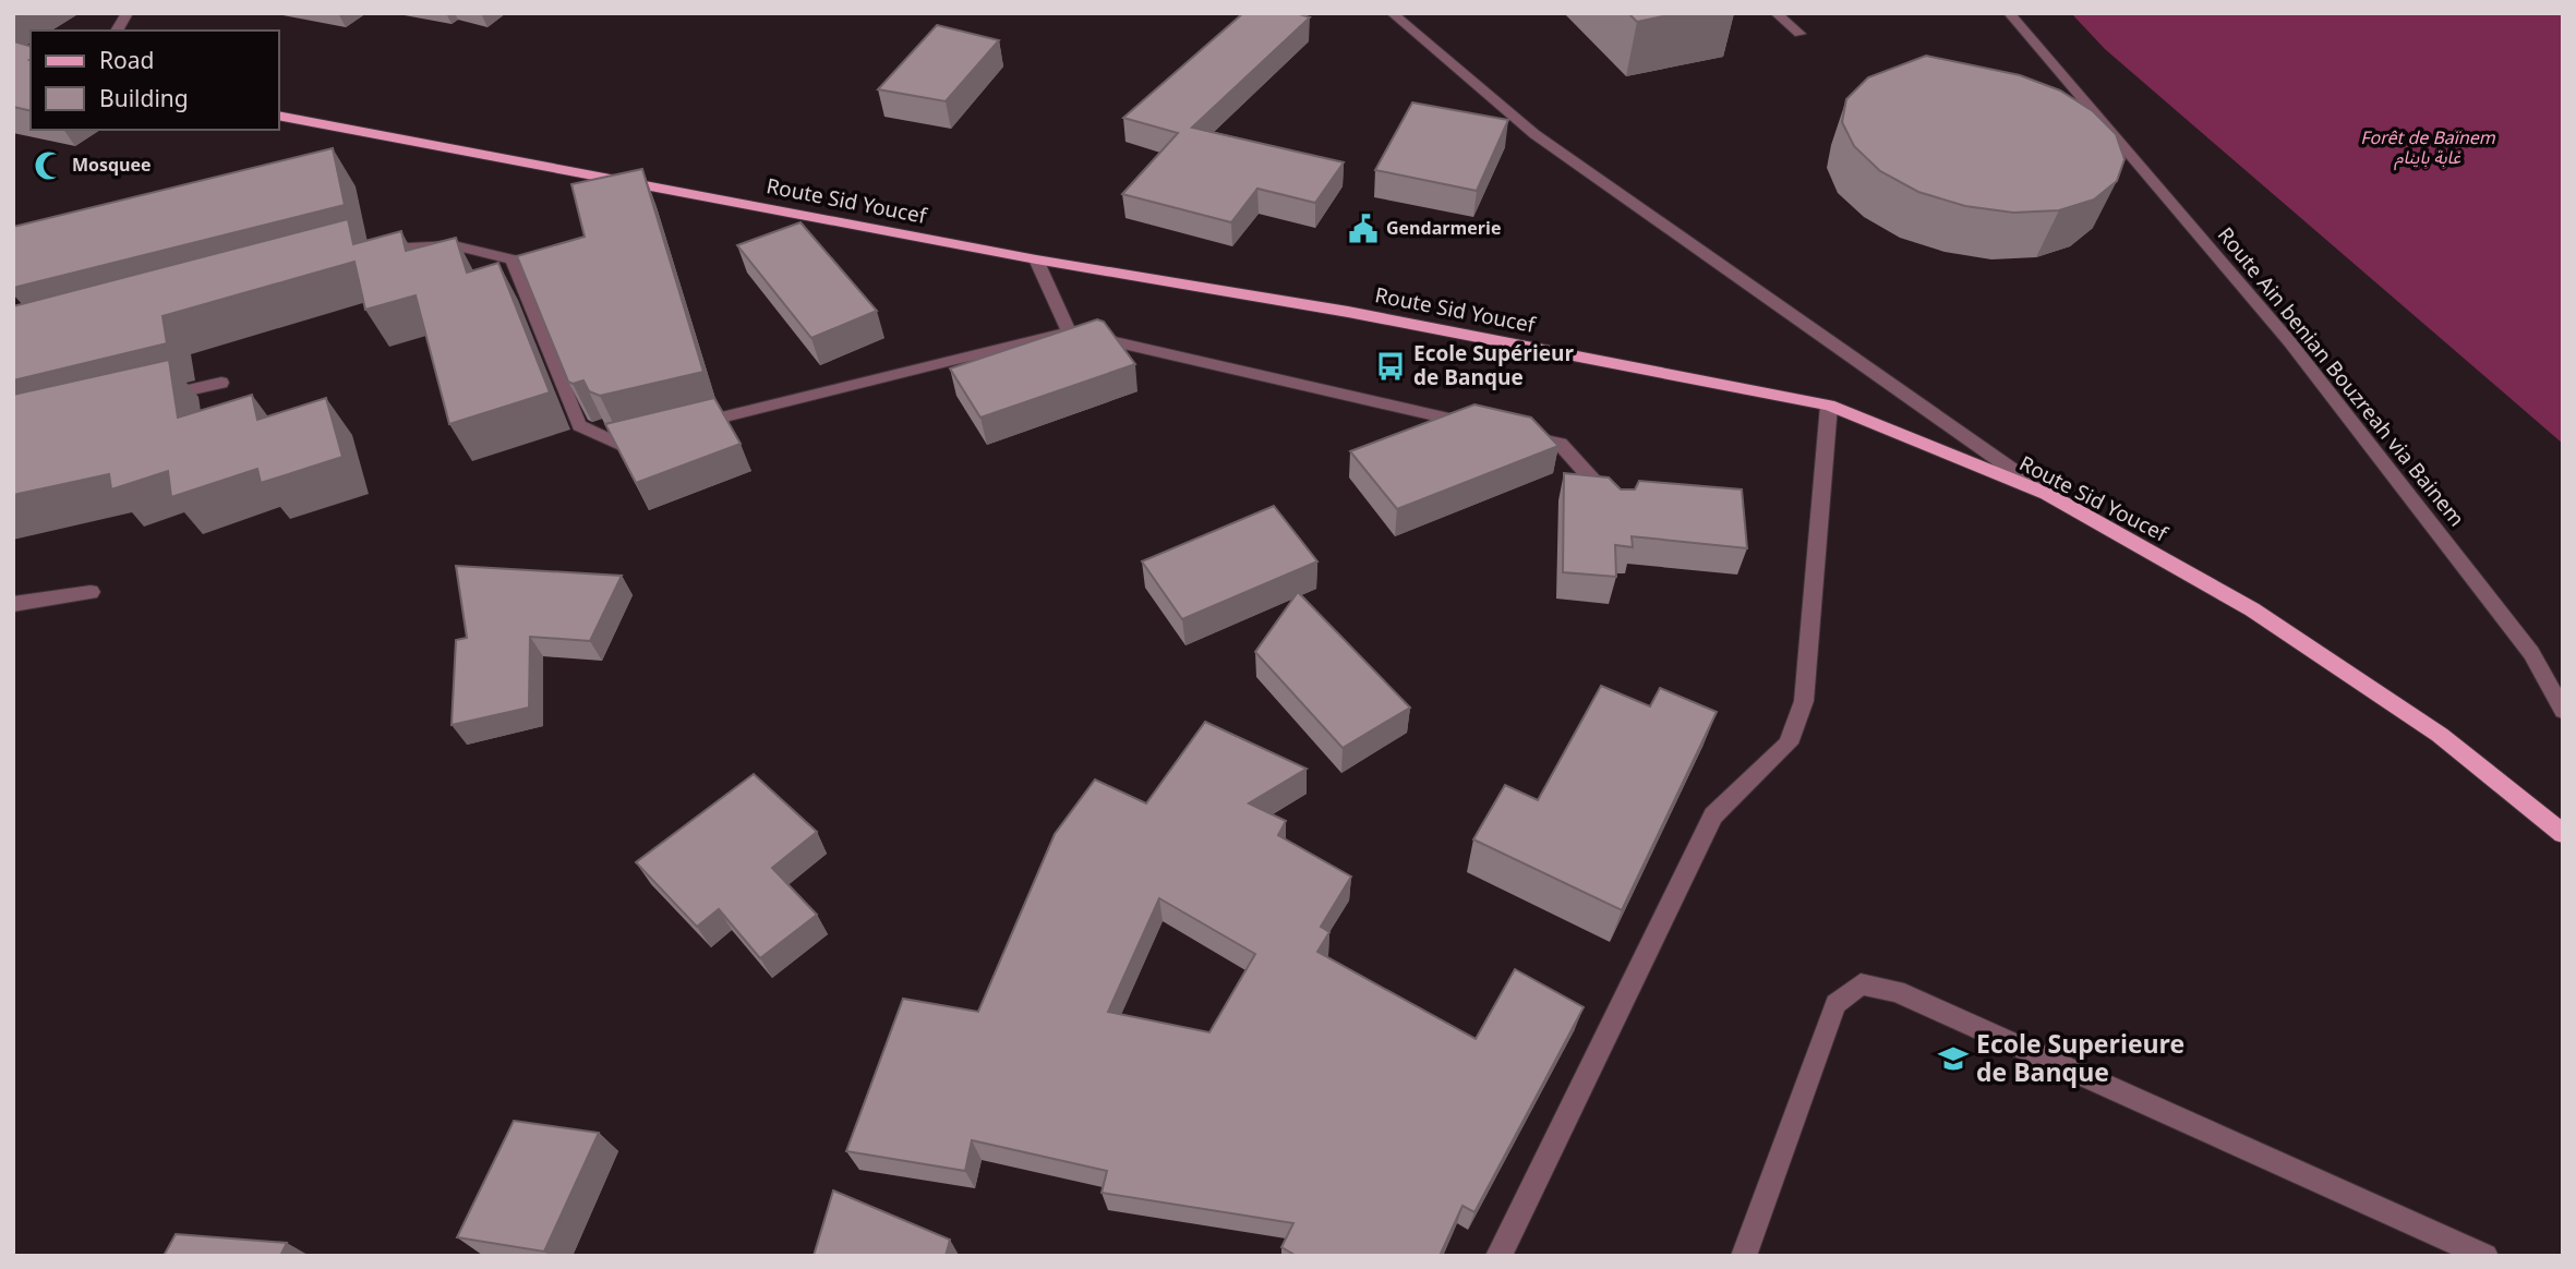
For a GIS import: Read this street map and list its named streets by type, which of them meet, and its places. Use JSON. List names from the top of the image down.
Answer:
{
  "streets": {
    "main road": ["Route Sid Youcef"],
    "street": ["Route Ain benian Bouzreah via Bainem"]
  },
  "parks": ["Forêt de Baïnem غابة باينام"],
  "places": {
    "mosque": ["Mosquee"],
    "public building": ["Gendarmerie"],
    "bus stop": ["Ecole Supérieur de Banque"],
    "school or university": ["Ecole Superieure de Banque"]
  },
  "legend": ["Road", "Building"]
}
